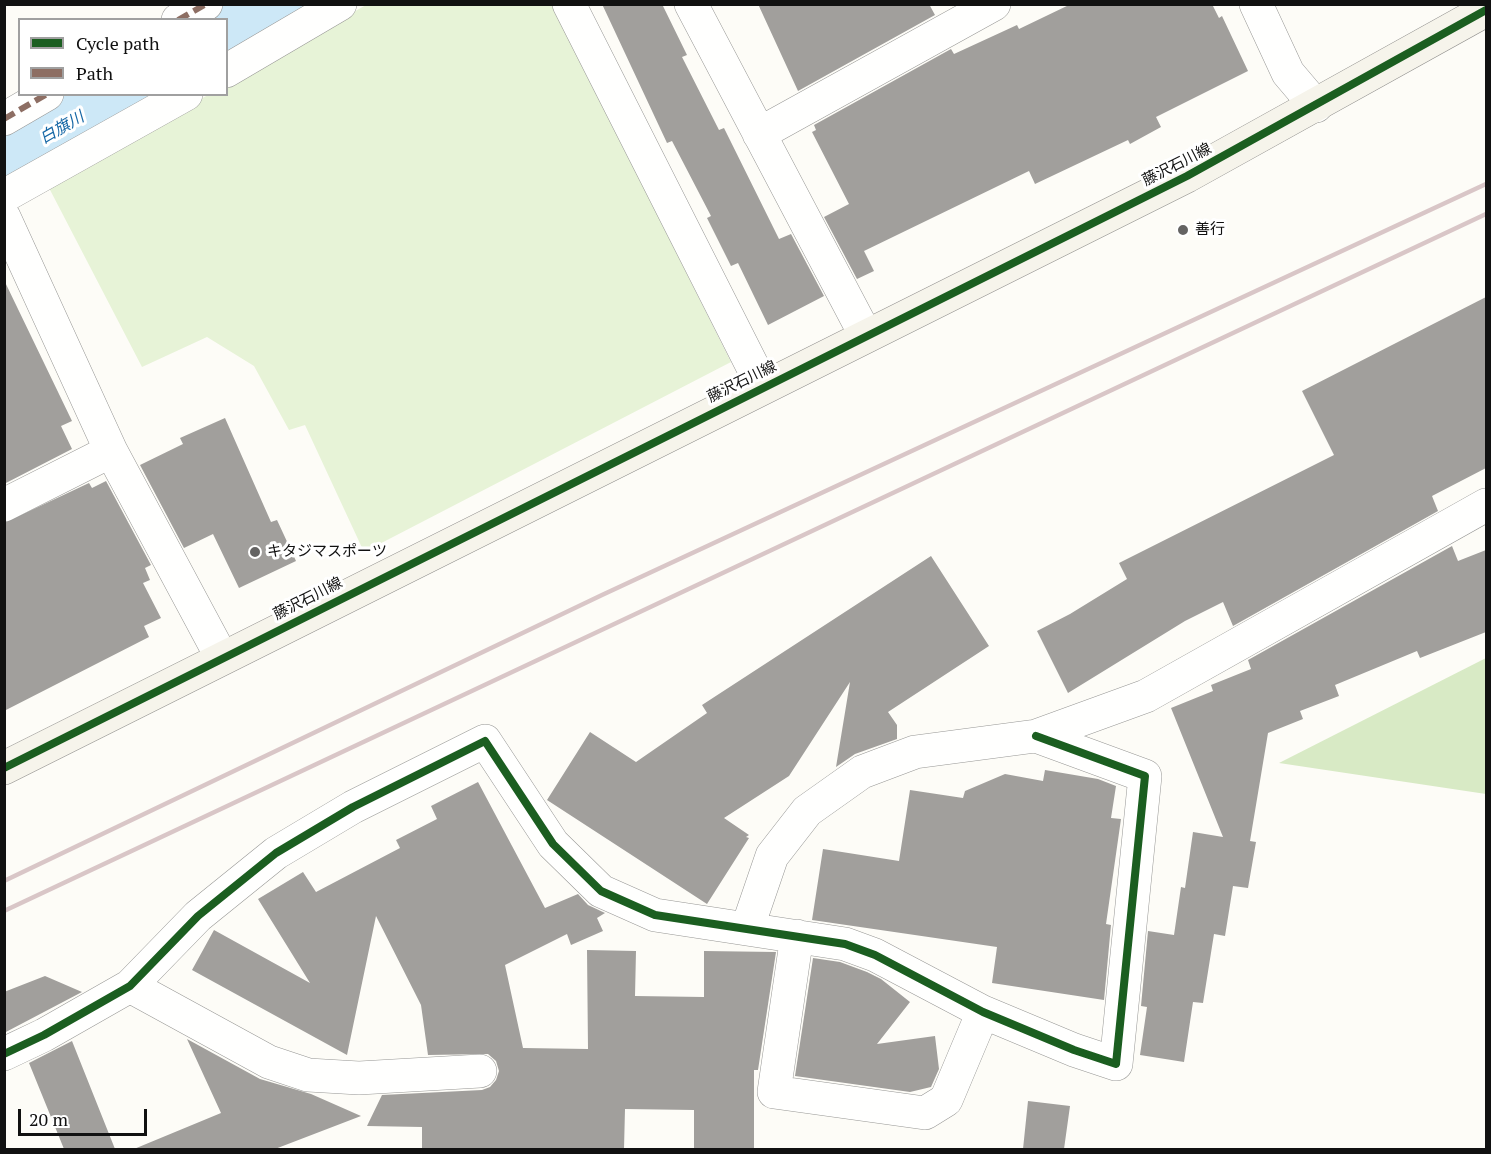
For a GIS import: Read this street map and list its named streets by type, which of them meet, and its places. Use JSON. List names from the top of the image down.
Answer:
{
  "streets": {
    "street": ["藤沢石川線"]
  },
  "water": ["白旗川"],
  "places": ["善行", "キタジマスポーツ"],
  "legend": ["Cycle path", "Path"],
  "scale_bar": "20 m"
}
